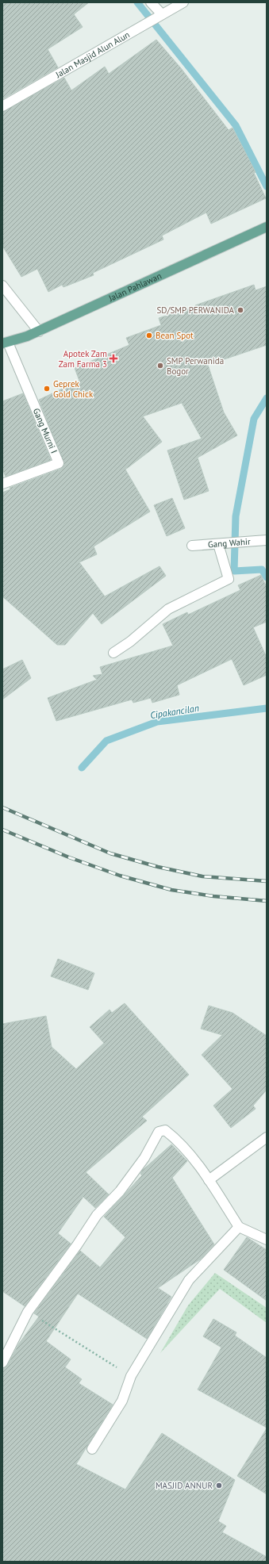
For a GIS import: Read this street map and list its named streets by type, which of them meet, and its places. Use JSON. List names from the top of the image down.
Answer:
{
  "streets": {
    "main road": ["Jalan Pahlawan"],
    "street": ["Jalan Masjid Alun Alun", "Gang Murni I", "Gang Wahir"]
  },
  "crossings": [
    ["Jalan Pahlawan", "Gang Murni I"]
  ],
  "water": ["Cipakancilan"],
  "places": {
    "other": [
      "SD/SMP PERWANIDA",
      "Bean Spot",
      "SMP Perwanida Bogor",
      "Geprek Gold Chick",
      "MASJID ANNUR"
    ],
    "health": ["Apotek Zam Zam Farma 3"]
  }
}
